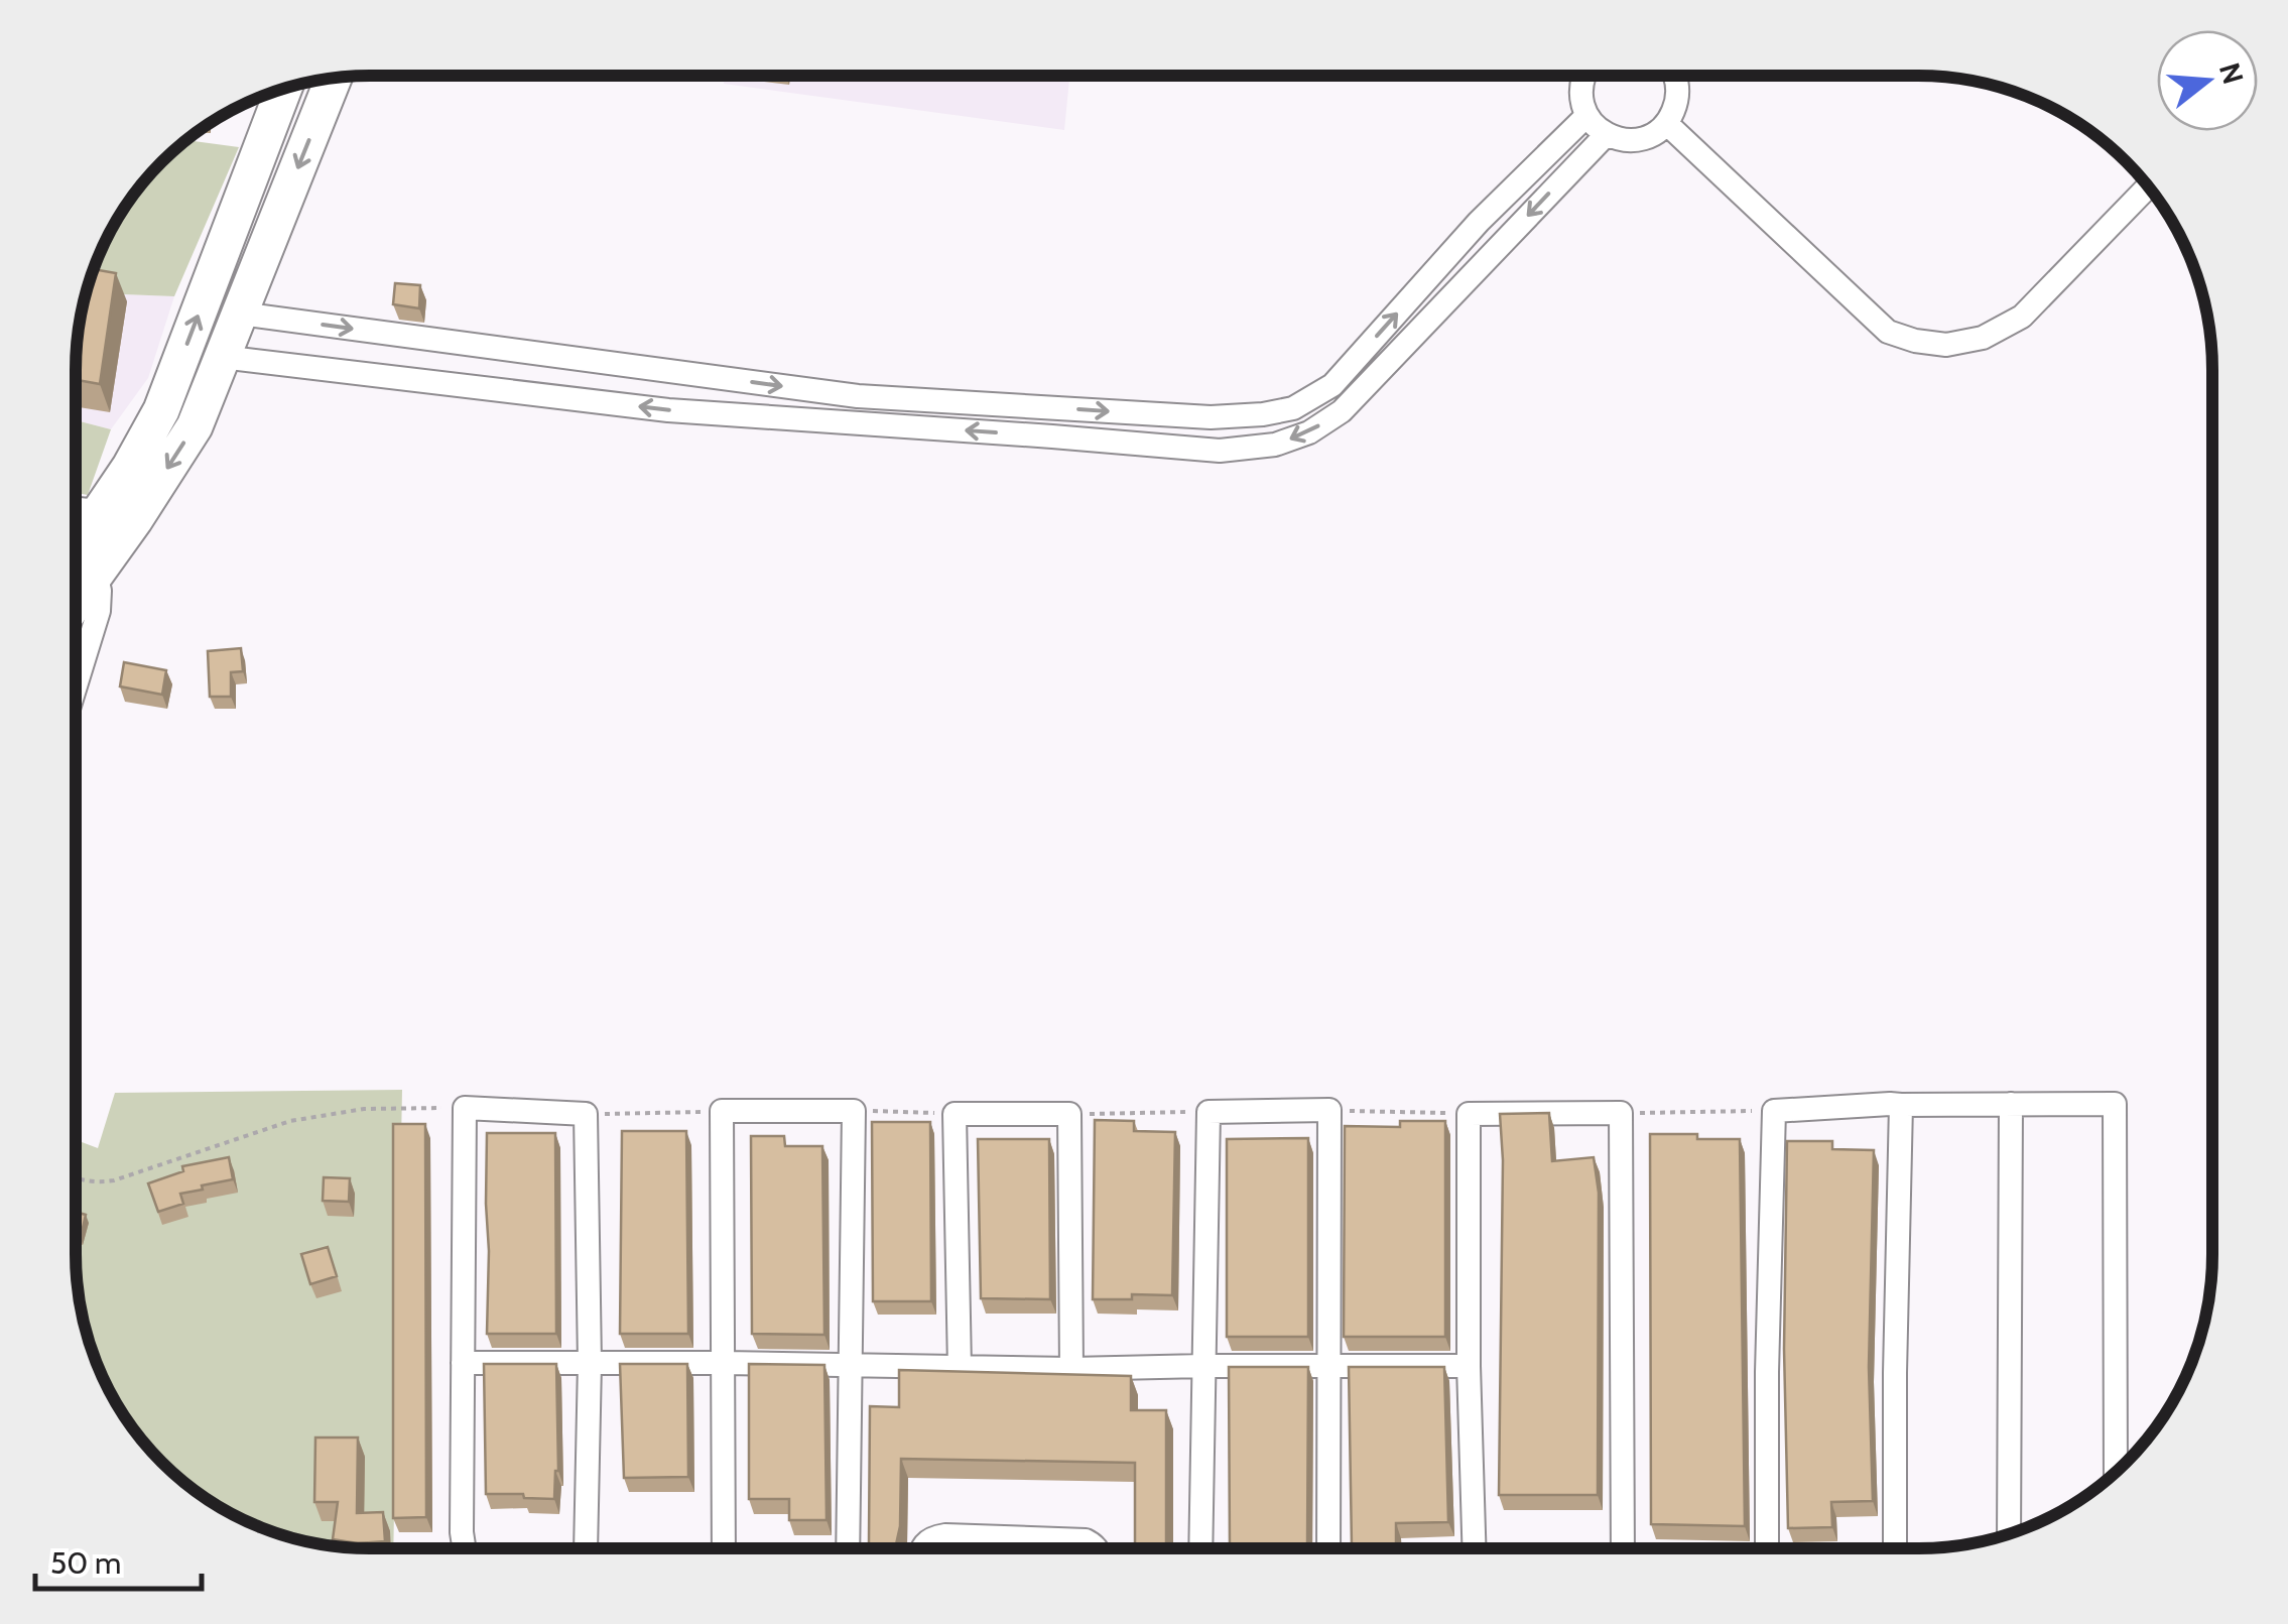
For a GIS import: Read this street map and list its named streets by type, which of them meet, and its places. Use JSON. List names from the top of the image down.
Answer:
{
  "scale_bar": "50 m",
  "north": "right"
}
